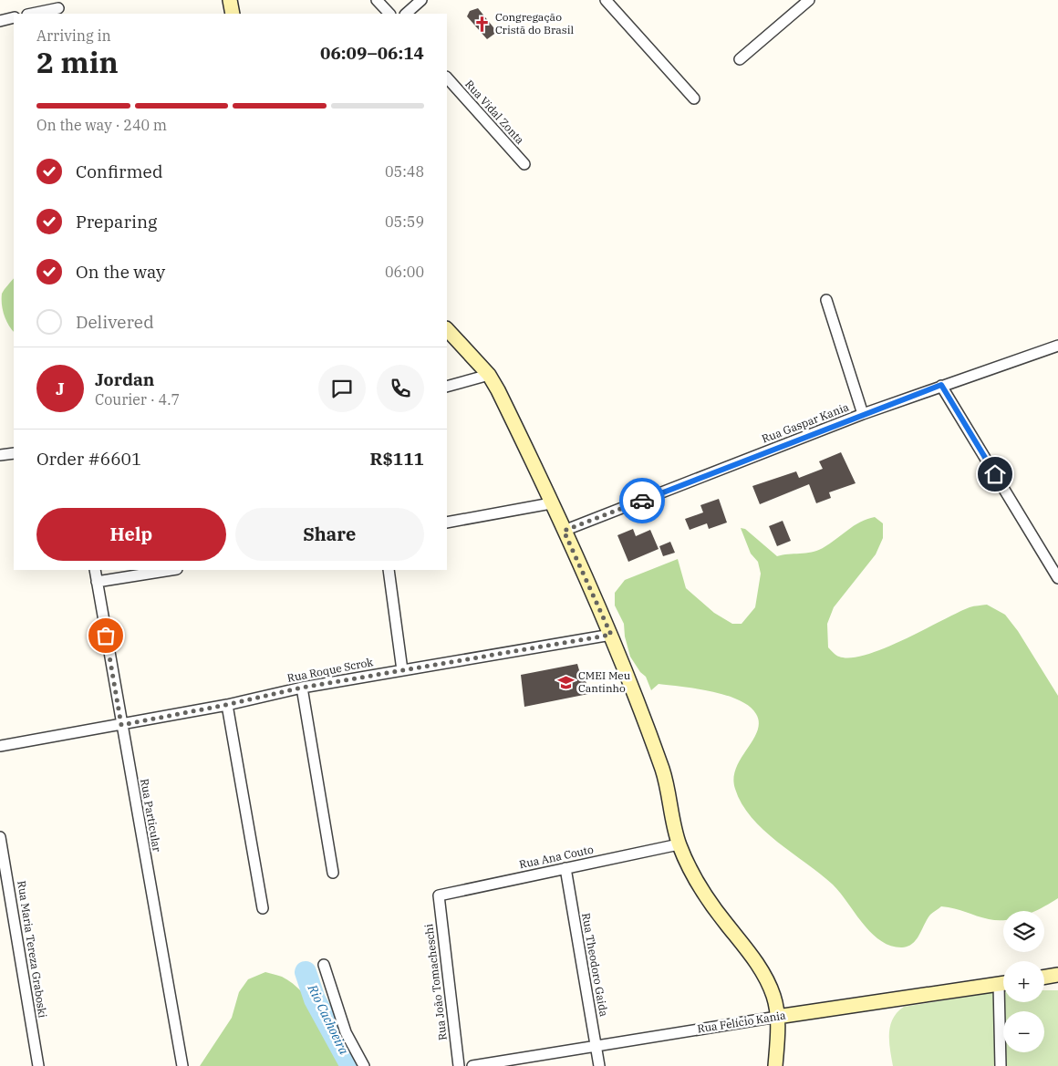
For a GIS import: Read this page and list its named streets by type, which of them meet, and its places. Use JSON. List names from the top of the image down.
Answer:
{
  "streets": {
    "main road": ["Rua Felício Kania"],
    "street": [
      "Rua Vidal Zonta",
      "Rua Gaspar Kania",
      "Rua Roque Scrok",
      "Rua Particular",
      "Rua Ana Couto",
      "Rua Maria Tereza Graboski",
      "Rua Theodoro Gaida",
      "Rua João Tomacheschi"
    ]
  },
  "crossings": [
    ["Rua Roque Scrok", "Rua Particular"],
    ["Rua Ana Couto", "Rua Theodoro Gaida"],
    ["Rua Ana Couto", "Rua João Tomacheschi"],
    ["Rua Theodoro Gaida", "Rua Felício Kania"]
  ],
  "water": ["Rio Cachoeira"],
  "places": {
    "church": ["Congregação Cristã do Brasil"],
    "school or university": ["CMEI Meu Cantinho"]
  },
  "page": {
    "heading": ["2 min", "Arriving in", "06:09–06:14"],
    "panel": [
      "Jordan",
      "Courier · 4.7",
      "Order #6601",
      "R$111"
    ],
    "bar": "On the way · 240 m",
    "list": [
      ["Confirmed", "05:48"],
      ["Preparing", "05:59"],
      ["On the way", "06:00"],
      "Delivered"
    ],
    "round": "J",
    "buttons": ["Help", "Share"],
    "map_buttons": ["+", "−"]
  }
}
